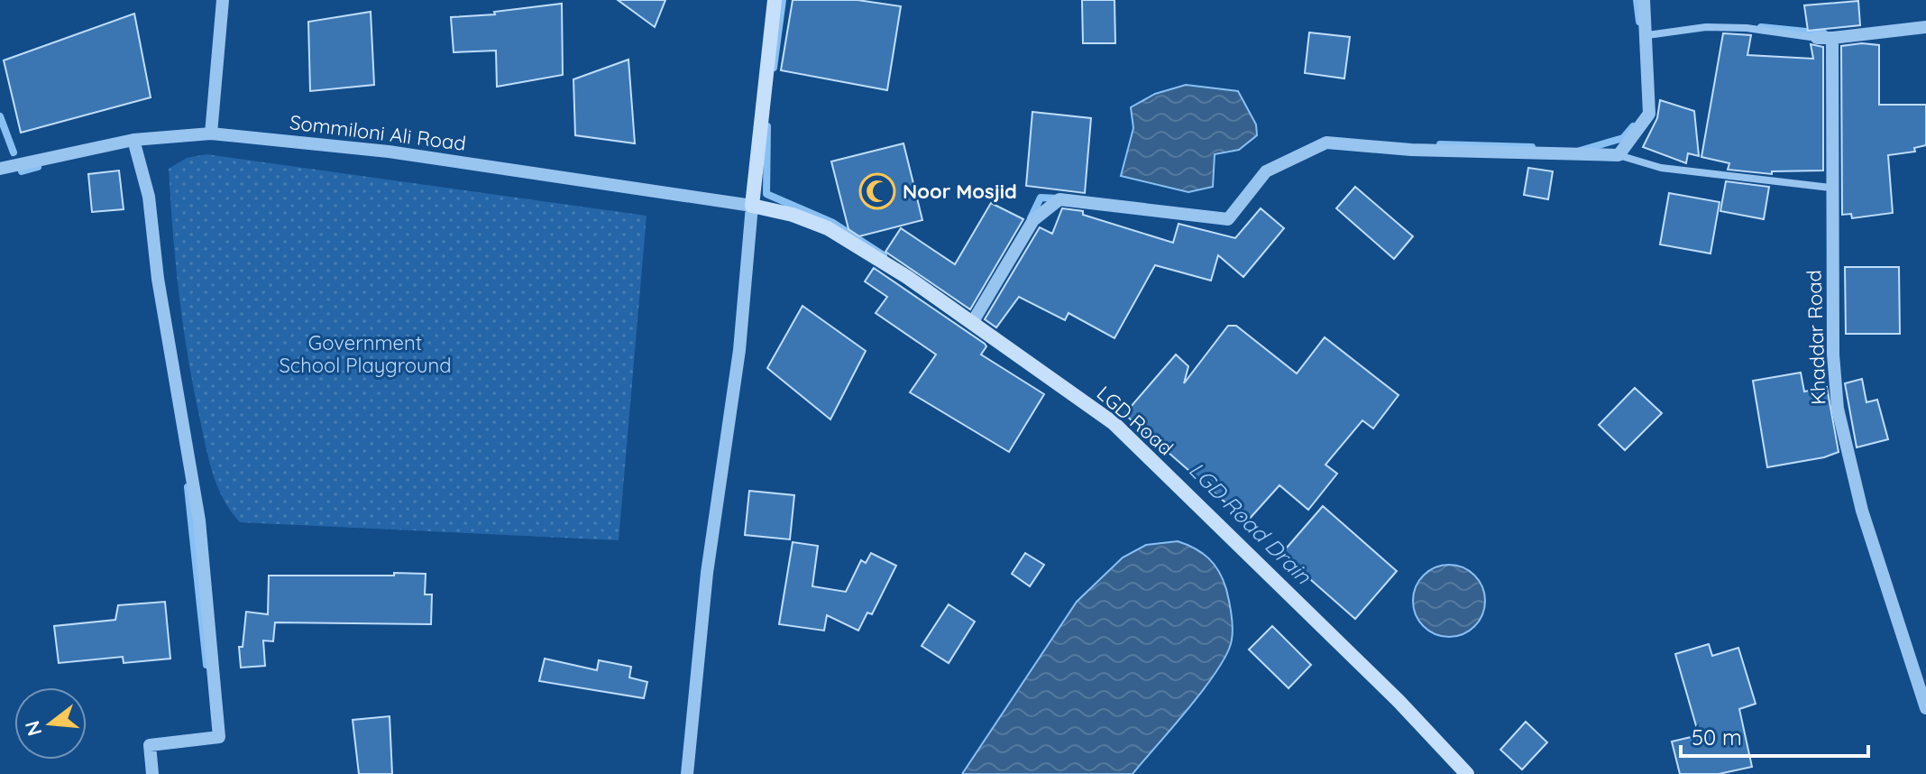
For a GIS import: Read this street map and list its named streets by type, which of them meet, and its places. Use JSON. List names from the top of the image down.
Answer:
{
  "streets": {
    "main road": ["LGD Road"],
    "street": ["Sommiloni Ali Road", "Khaddar Road"]
  },
  "crossings": [
    ["Sommiloni Ali Road", "LGD Road"]
  ],
  "water": ["LGD Road Drain"],
  "parks": ["Government School Playground"],
  "places": {
    "mosque": ["Noor Mosjid"]
  },
  "scale_bar": "50 m",
  "north": "left"
}
